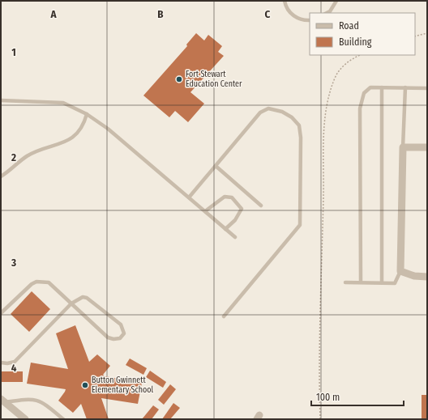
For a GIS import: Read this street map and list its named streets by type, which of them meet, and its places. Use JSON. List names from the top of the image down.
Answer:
{
  "places": ["Fort Stewart Education Center", "Button Gwinnett Elementary School"],
  "legend": ["Road", "Building"],
  "scale_bar": "100 m",
  "grid": {
    "columns": ["A", "B", "C"],
    "rows": [
      "1",
      "2",
      "3",
      "4"
    ]
  }
}
